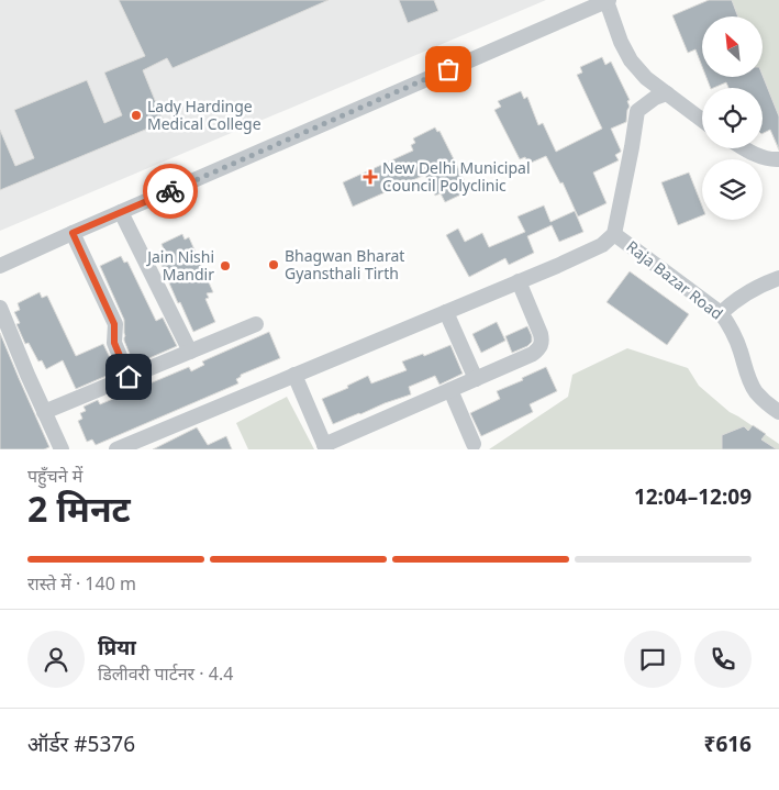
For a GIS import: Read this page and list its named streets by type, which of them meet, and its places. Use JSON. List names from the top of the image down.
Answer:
{
  "streets": {
    "street": ["Raja Bazar Road"]
  },
  "places": {
    "other": ["Lady Hardinge Medical College", "Bhagwan Bharat Gyansthali Tirth", "Jain Nishi Mandir"],
    "health": ["New Delhi Municipal Council Polyclinic"]
  },
  "north": "top left",
  "page": {
    "heading": ["2 मिनट", "पहुँचने में", "12:04–12:09"],
    "panel": [
      "प्रिया",
      "डिलीवरी पार्टनर · 4.4",
      "ऑर्डर #5376",
      "₹616"
    ],
    "bar": "रास्ते में · 140 m"
  }
}
